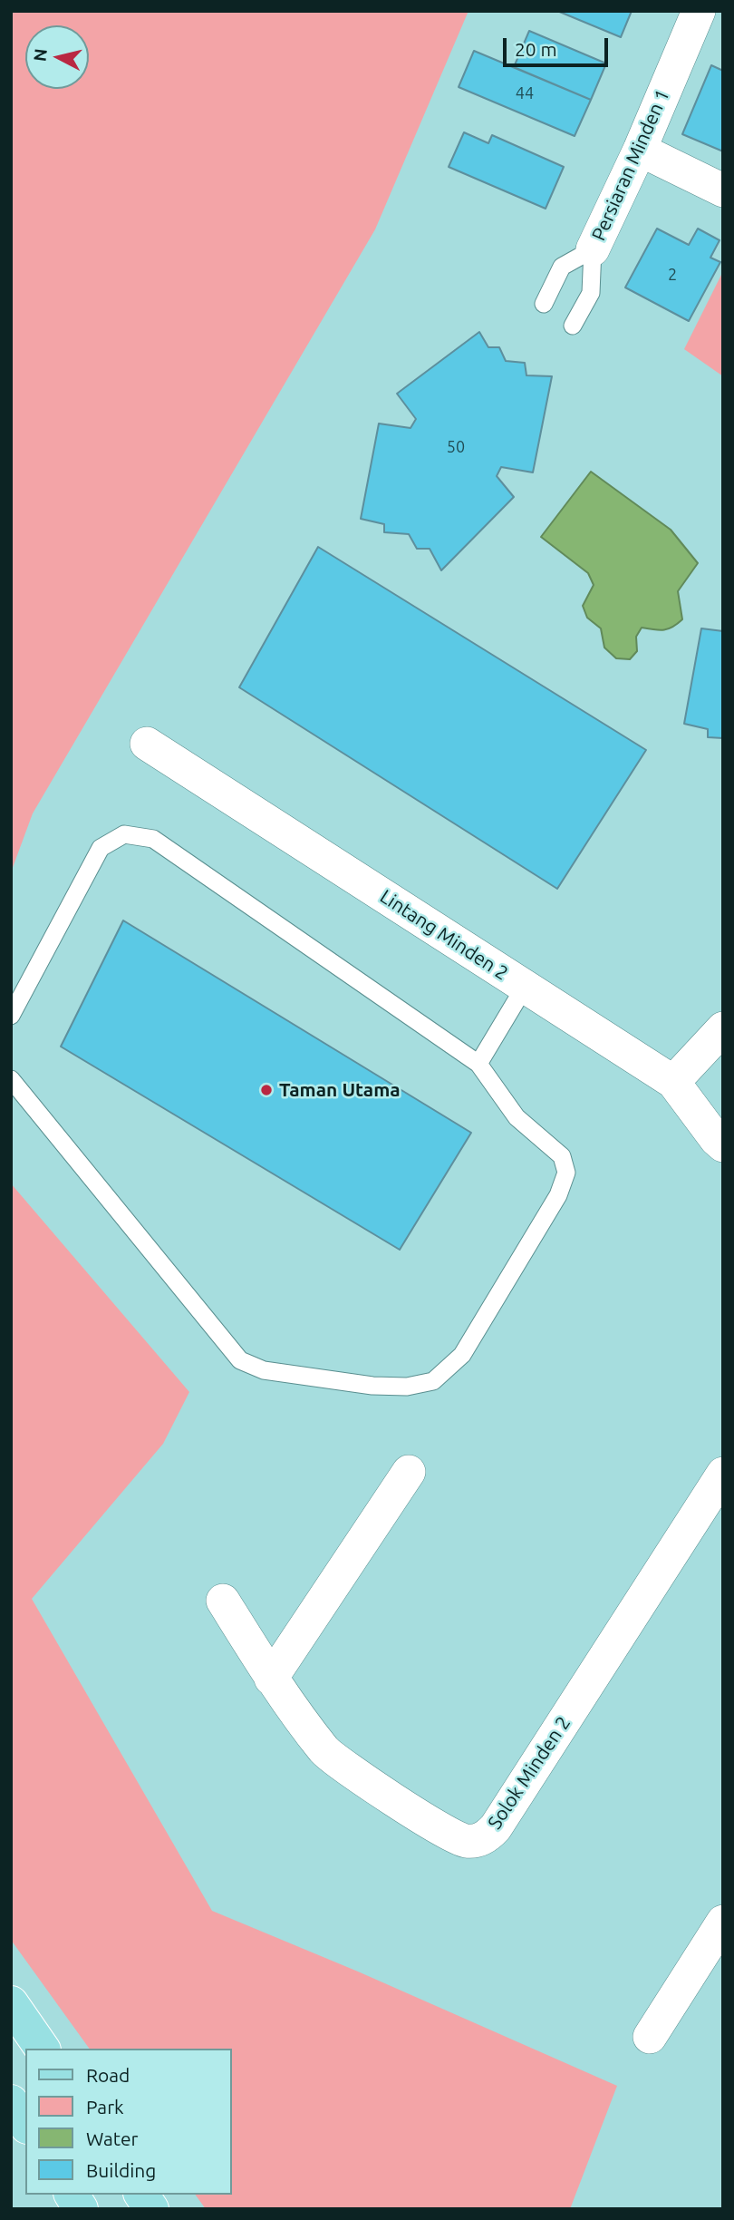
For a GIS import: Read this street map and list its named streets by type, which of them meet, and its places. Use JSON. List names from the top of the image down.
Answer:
{
  "streets": {
    "street": ["Persiaran Minden 1", "Lintang Minden 2", "Solok Minden 2"]
  },
  "places": ["Taman Utama"],
  "house_numbers": ["44", "2", "50"],
  "legend": [
    "Road",
    "Park",
    "Water",
    "Building"
  ],
  "scale_bar": "20 m",
  "north": "left"
}
